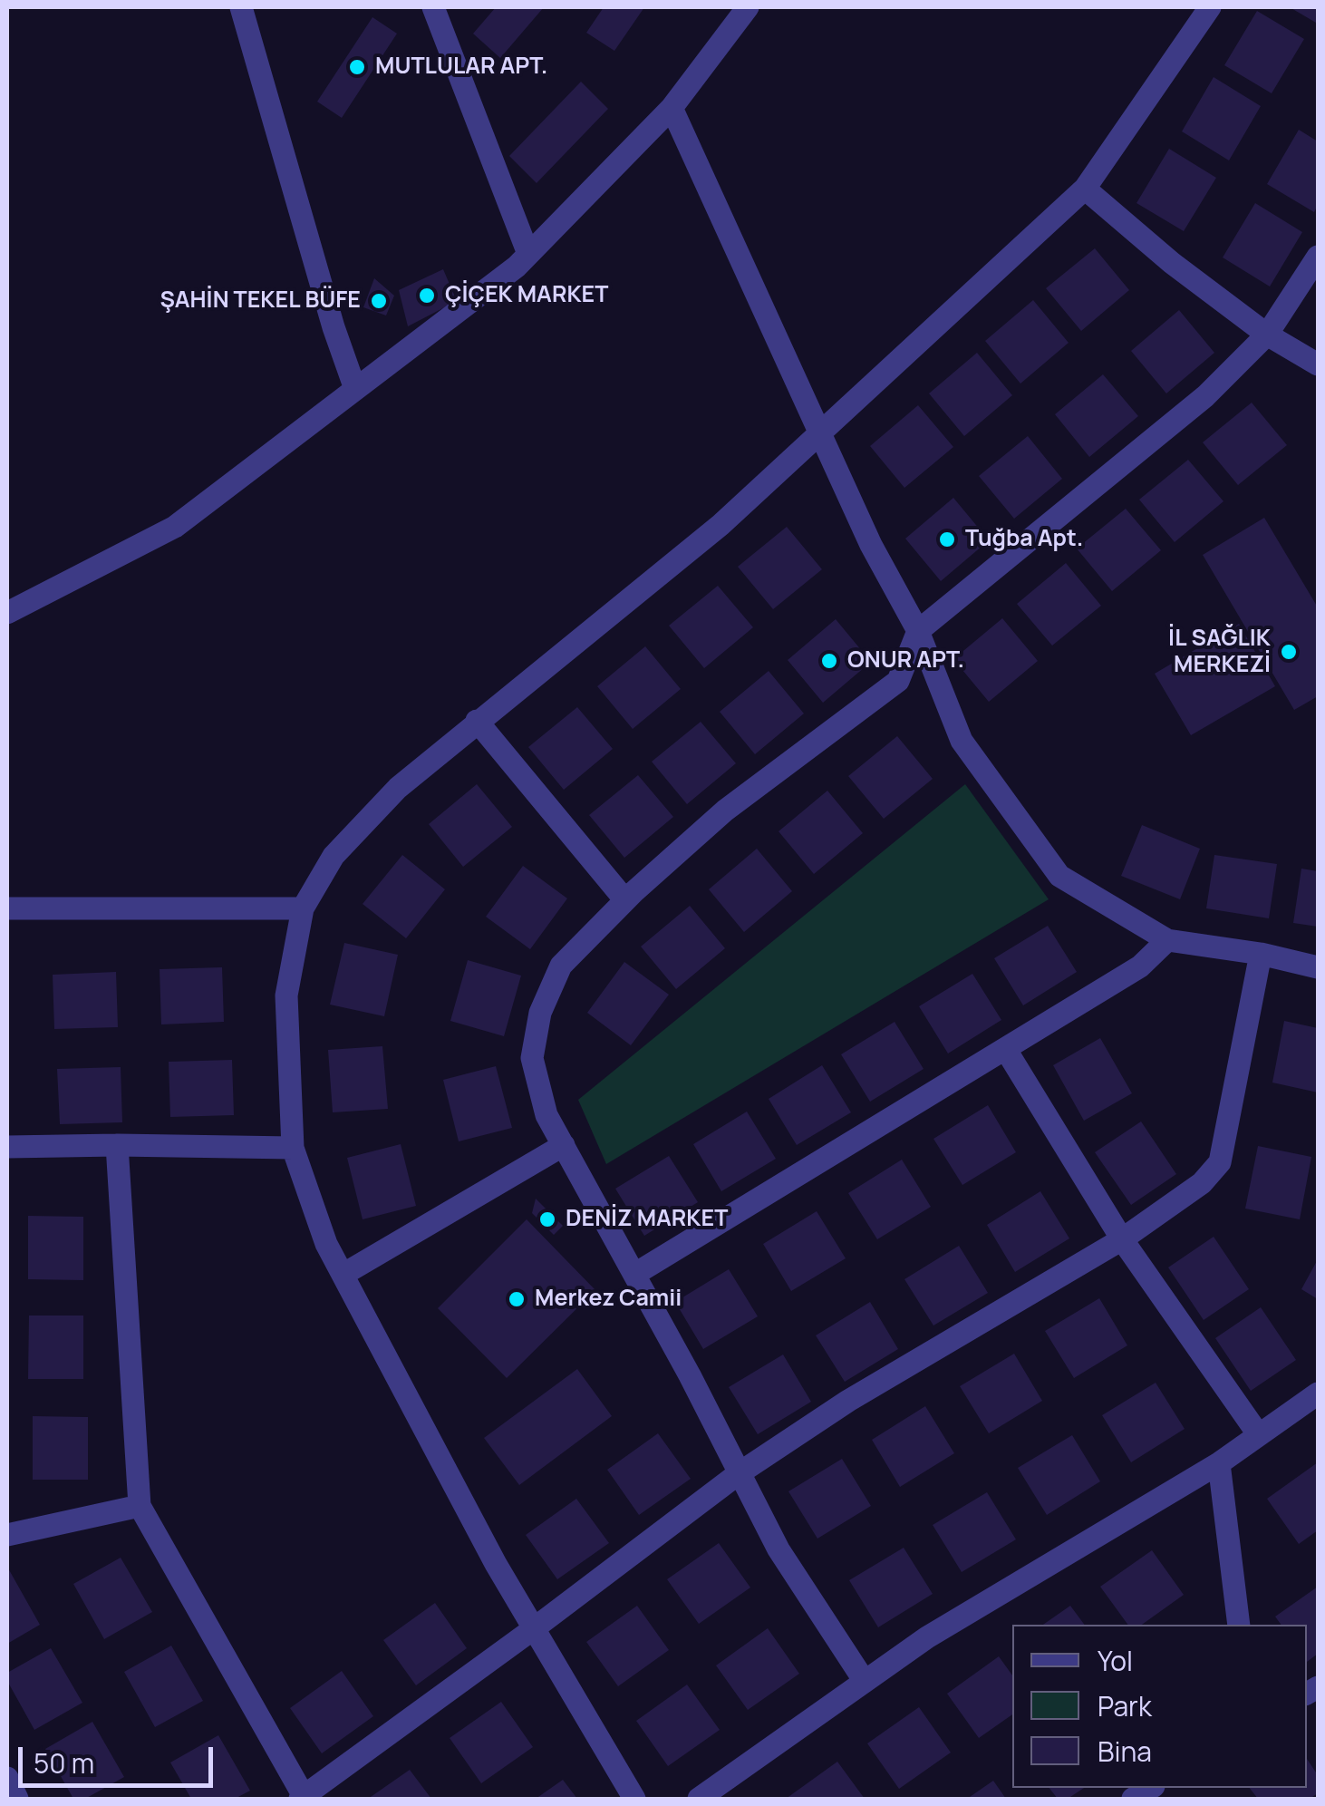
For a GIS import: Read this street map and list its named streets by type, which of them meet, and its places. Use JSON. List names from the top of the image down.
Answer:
{
  "places": [
    "MUTLULAR APT.",
    "ÇİÇEK MARKET",
    "ŞAHİN TEKEL BÜFE",
    "Tuğba Apt.",
    "İL SAĞLIK MERKEZİ",
    "ONUR APT.",
    "DENİZ MARKET",
    "Merkez Camii"
  ],
  "legend": ["Yol", "Park", "Bina"],
  "scale_bar": "50 m"
}
